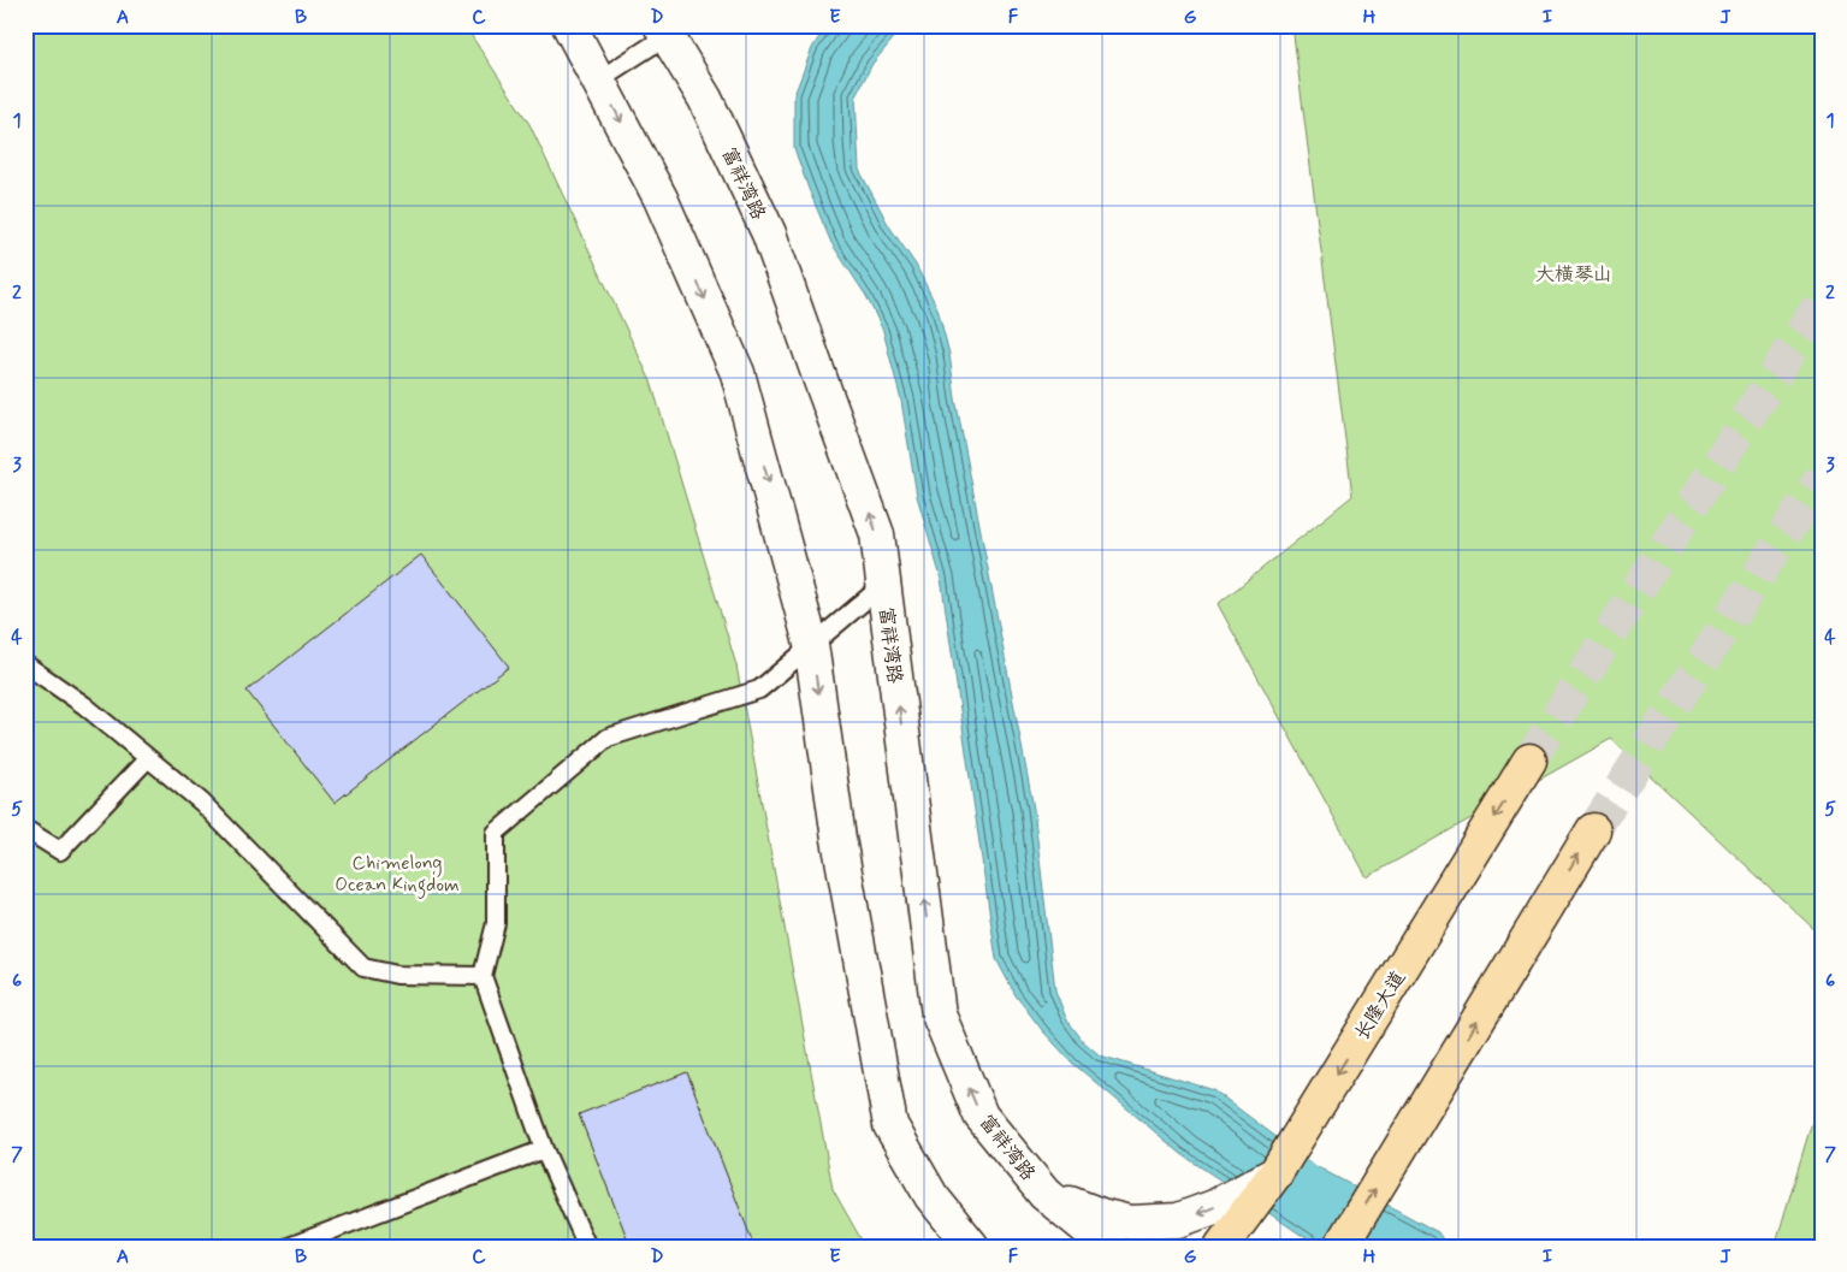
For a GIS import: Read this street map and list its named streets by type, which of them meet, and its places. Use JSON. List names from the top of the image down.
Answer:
{
  "streets": {
    "main road": ["富祥湾路", "长隆大道"]
  },
  "parks": ["大橫琴山", "Chimelong Ocean Kingdom"],
  "grid": {
    "columns": [
      "A",
      "B",
      "C",
      "D",
      "E",
      "F",
      "G",
      "H",
      "I",
      "J"
    ],
    "rows": [
      "1",
      "2",
      "3",
      "4",
      "5",
      "6",
      "7"
    ]
  }
}
